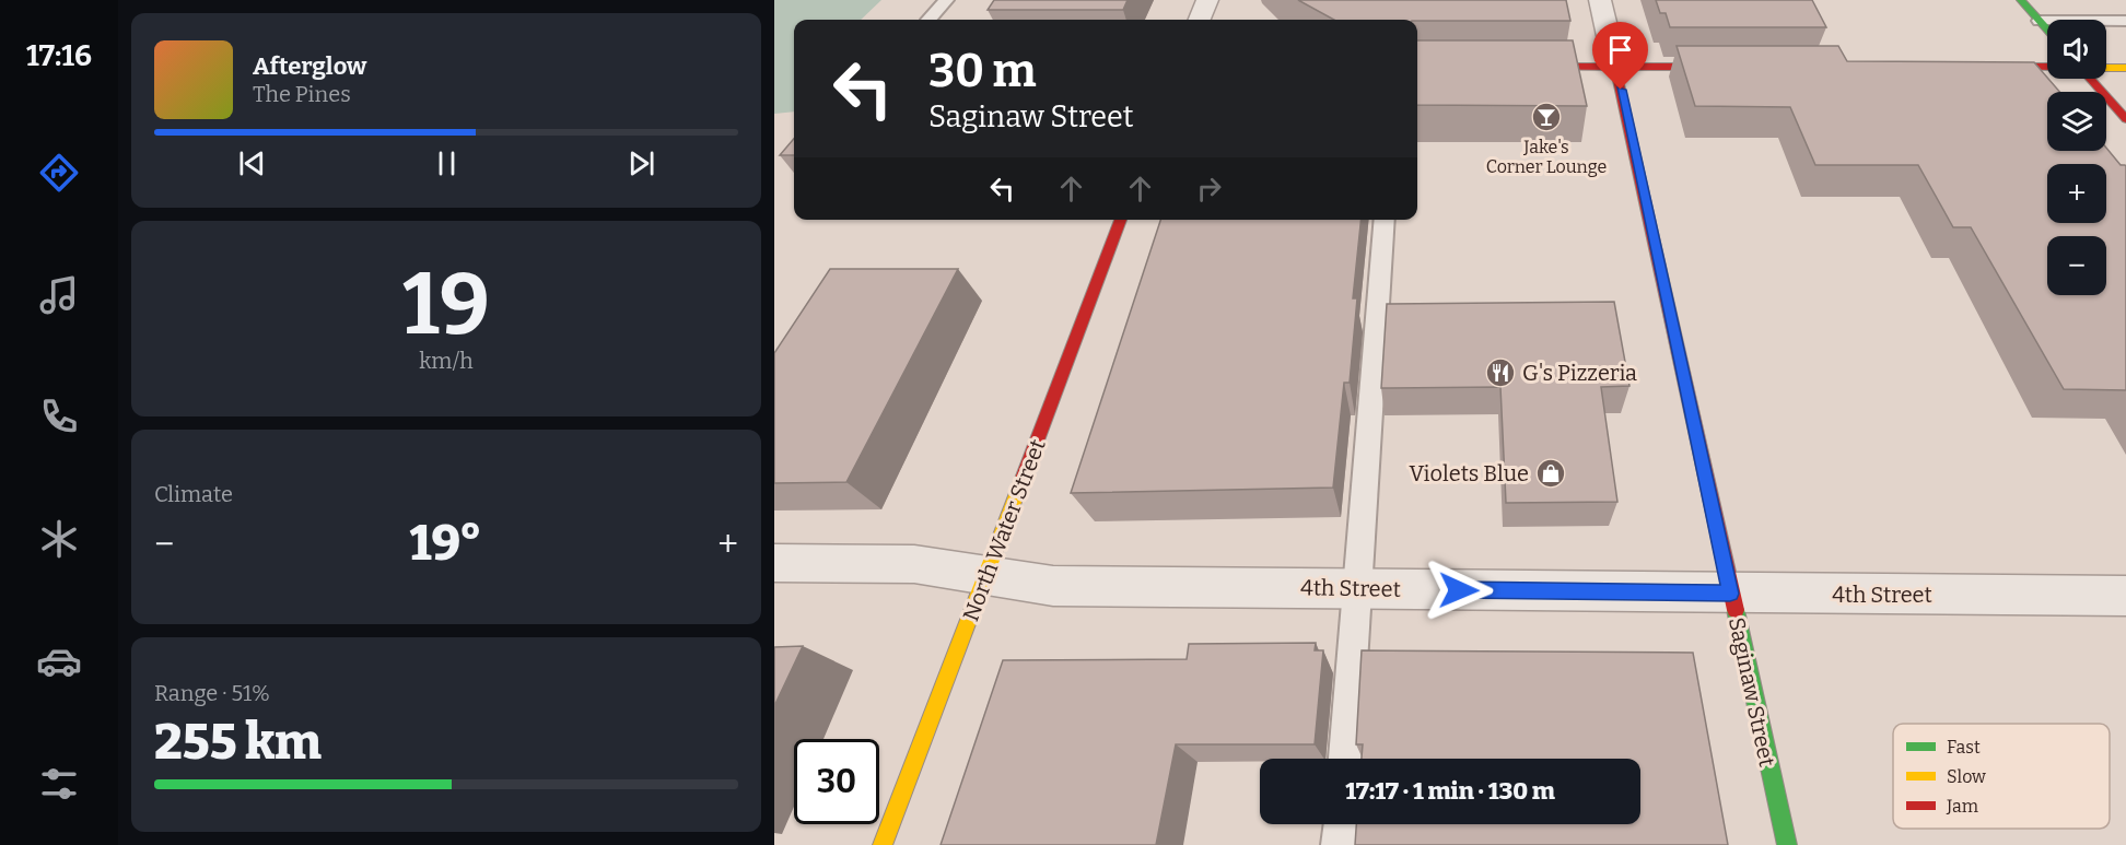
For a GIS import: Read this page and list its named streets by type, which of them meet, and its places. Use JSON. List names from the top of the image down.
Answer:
{
  "streets": {
    "street": ["North Water Street", "4th Street", "Saginaw Street"]
  },
  "crossings": [
    ["North Water Street", "4th Street"],
    ["4th Street", "Saginaw Street"]
  ],
  "places": {
    "bar": ["Jake's Corner Lounge"],
    "restaurant": ["G's Pizzeria"],
    "shop": ["Violets Blue"]
  },
  "legend": ["Fast", "Slow", "Jam"],
  "page": {
    "tabs": "17:16",
    "map_buttons": ["+", "−"],
    "turn": ["30 m", "Saginaw Street"],
    "song": ["Afterglow", "The Pines"],
    "tile": [
      ["19", "km/h"],
      "Climate",
      ["Range · 51%", "255 km"]
    ],
    "heat": ["−", "19°", "+"],
    "limit": "30",
    "trip": "17:17 · 1 min · 130 m"
  }
}
